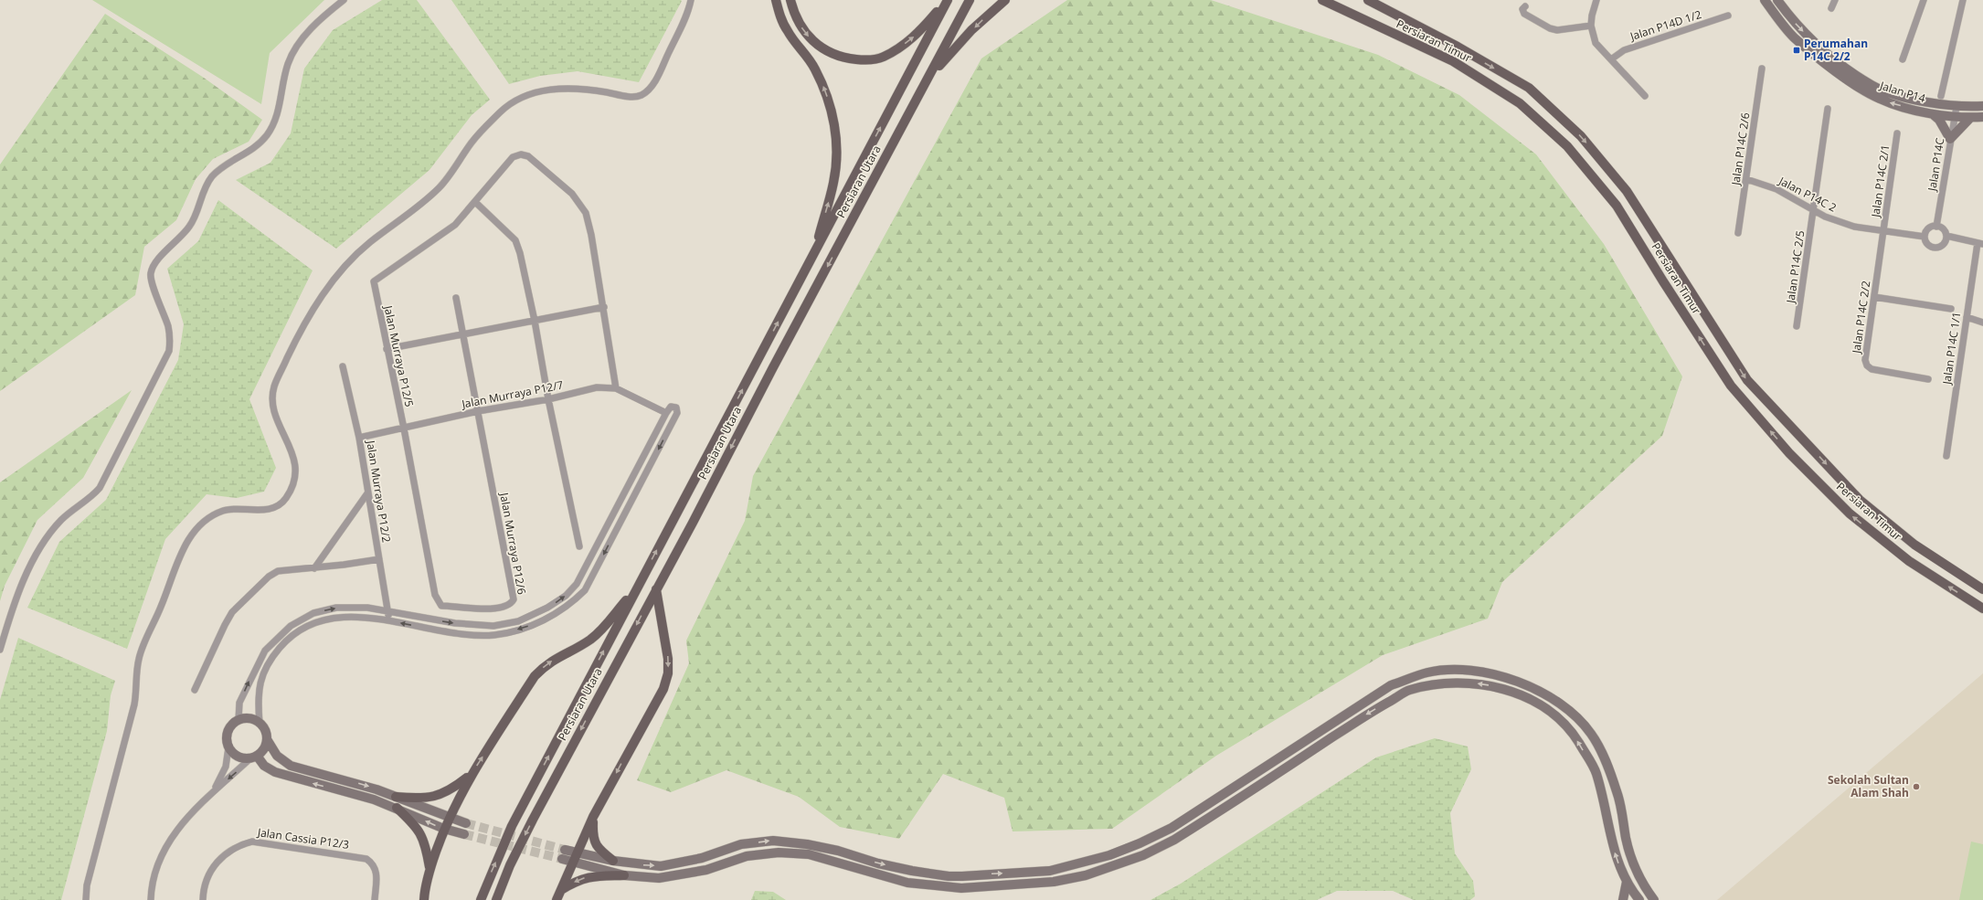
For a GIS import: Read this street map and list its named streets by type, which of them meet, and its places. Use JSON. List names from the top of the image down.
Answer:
{
  "streets": {
    "main road": ["Persiaran Timur", "Persiaran Utara"],
    "street": [
      "Jalan P14D 1/2",
      "Jalan P14",
      "Jalan P14C 2/6",
      "Jalan P14C",
      "Jalan P14C 2/1",
      "Jalan P14C 2",
      "Jalan P14C 2/5",
      "Jalan P14C 2/2",
      "Jalan P14C 1/1",
      "Jalan Murraya P12/5",
      "Jalan Murraya P12/7",
      "Jalan Murraya P12/2",
      "Jalan Murraya P12/6",
      "Jalan Cassia P12/3"
    ]
  },
  "crossings": [
    ["Jalan P14", "Jalan P14C"],
    ["Jalan P14C 2/6", "Jalan P14C 2"],
    ["Jalan P14C", "Jalan P14C 2"],
    ["Jalan P14C 2/1", "Jalan P14C 2"],
    ["Jalan P14C 2/1", "Jalan P14C 2/2"],
    ["Jalan P14C 2", "Jalan P14C 2/5"],
    ["Jalan P14C 2", "Jalan P14C 2/2"],
    ["Jalan Murraya P12/5", "Jalan Murraya P12/7"],
    ["Jalan Murraya P12/5", "Jalan Murraya P12/6"],
    ["Jalan Murraya P12/7", "Jalan Murraya P12/2"],
    ["Jalan Murraya P12/7", "Jalan Murraya P12/6"]
  ],
  "places": {
    "transit": ["Perumahan P14C 2/2"],
    "other": ["Sekolah Sultan Alam Shah"]
  }
}
